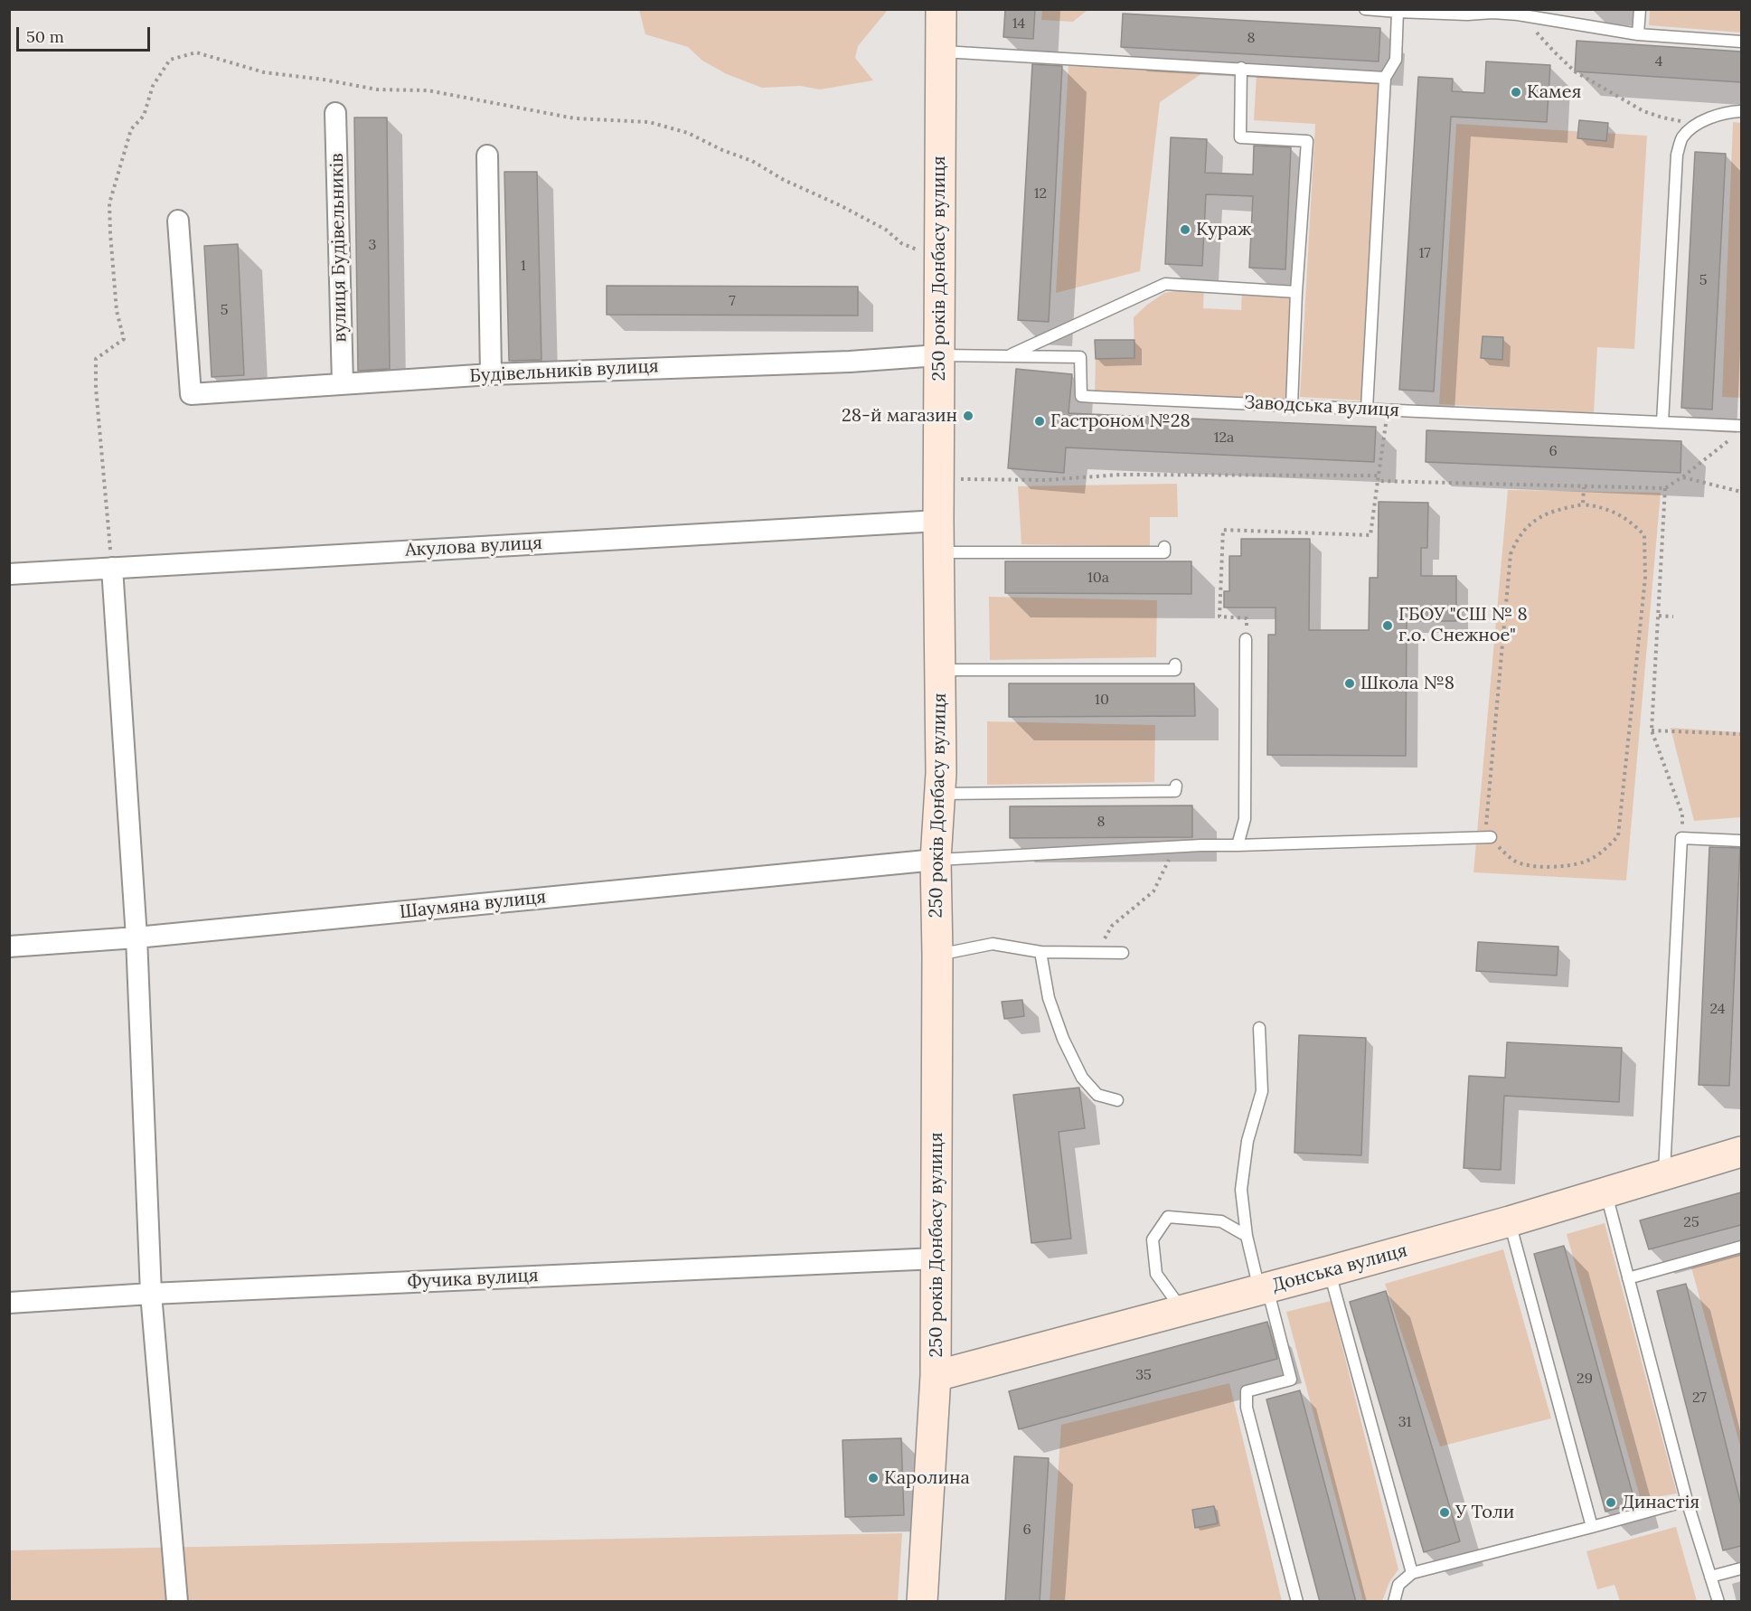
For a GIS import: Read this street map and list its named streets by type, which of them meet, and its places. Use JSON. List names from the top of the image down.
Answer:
{
  "streets": {
    "street": [
      "вулиця Будівельників",
      "250 років Донбасу вулиця",
      "Будівельників вулиця",
      "Акулова вулиця",
      "Шаумяна вулиця",
      "Донська вулиця",
      "Фучика вулиця"
    ],
    "lane": ["Заводська вулиця"]
  },
  "crossings": [
    ["вулиця Будівельників", "Будівельників вулиця"],
    ["250 років Донбасу вулиця", "Будівельників вулиця"],
    ["250 років Донбасу вулиця", "Заводська вулиця"],
    ["250 років Донбасу вулиця", "Акулова вулиця"],
    ["250 років Донбасу вулиця", "Шаумяна вулиця"],
    ["250 років Донбасу вулиця", "Донська вулиця"],
    ["250 років Донбасу вулиця", "Фучика вулиця"],
    ["Будівельників вулиця", "Заводська вулиця"]
  ],
  "places": [
    "Камея",
    "Кураж",
    "28-й магазин",
    "Гастроном №28",
    "ГБОУ \"СШ № 8 г.о. Снежное\"",
    "Школа №8",
    "Каролина",
    "Династія",
    "У Толи"
  ],
  "house_numbers": [
    "14",
    "8",
    "4",
    "12",
    "3",
    "17",
    "1",
    "5",
    "7",
    "5",
    "12а",
    "6",
    "10а",
    "10",
    "8",
    "24",
    "25",
    "35",
    "29",
    "27",
    "31",
    "6"
  ],
  "scale_bar": "50 m"
}
